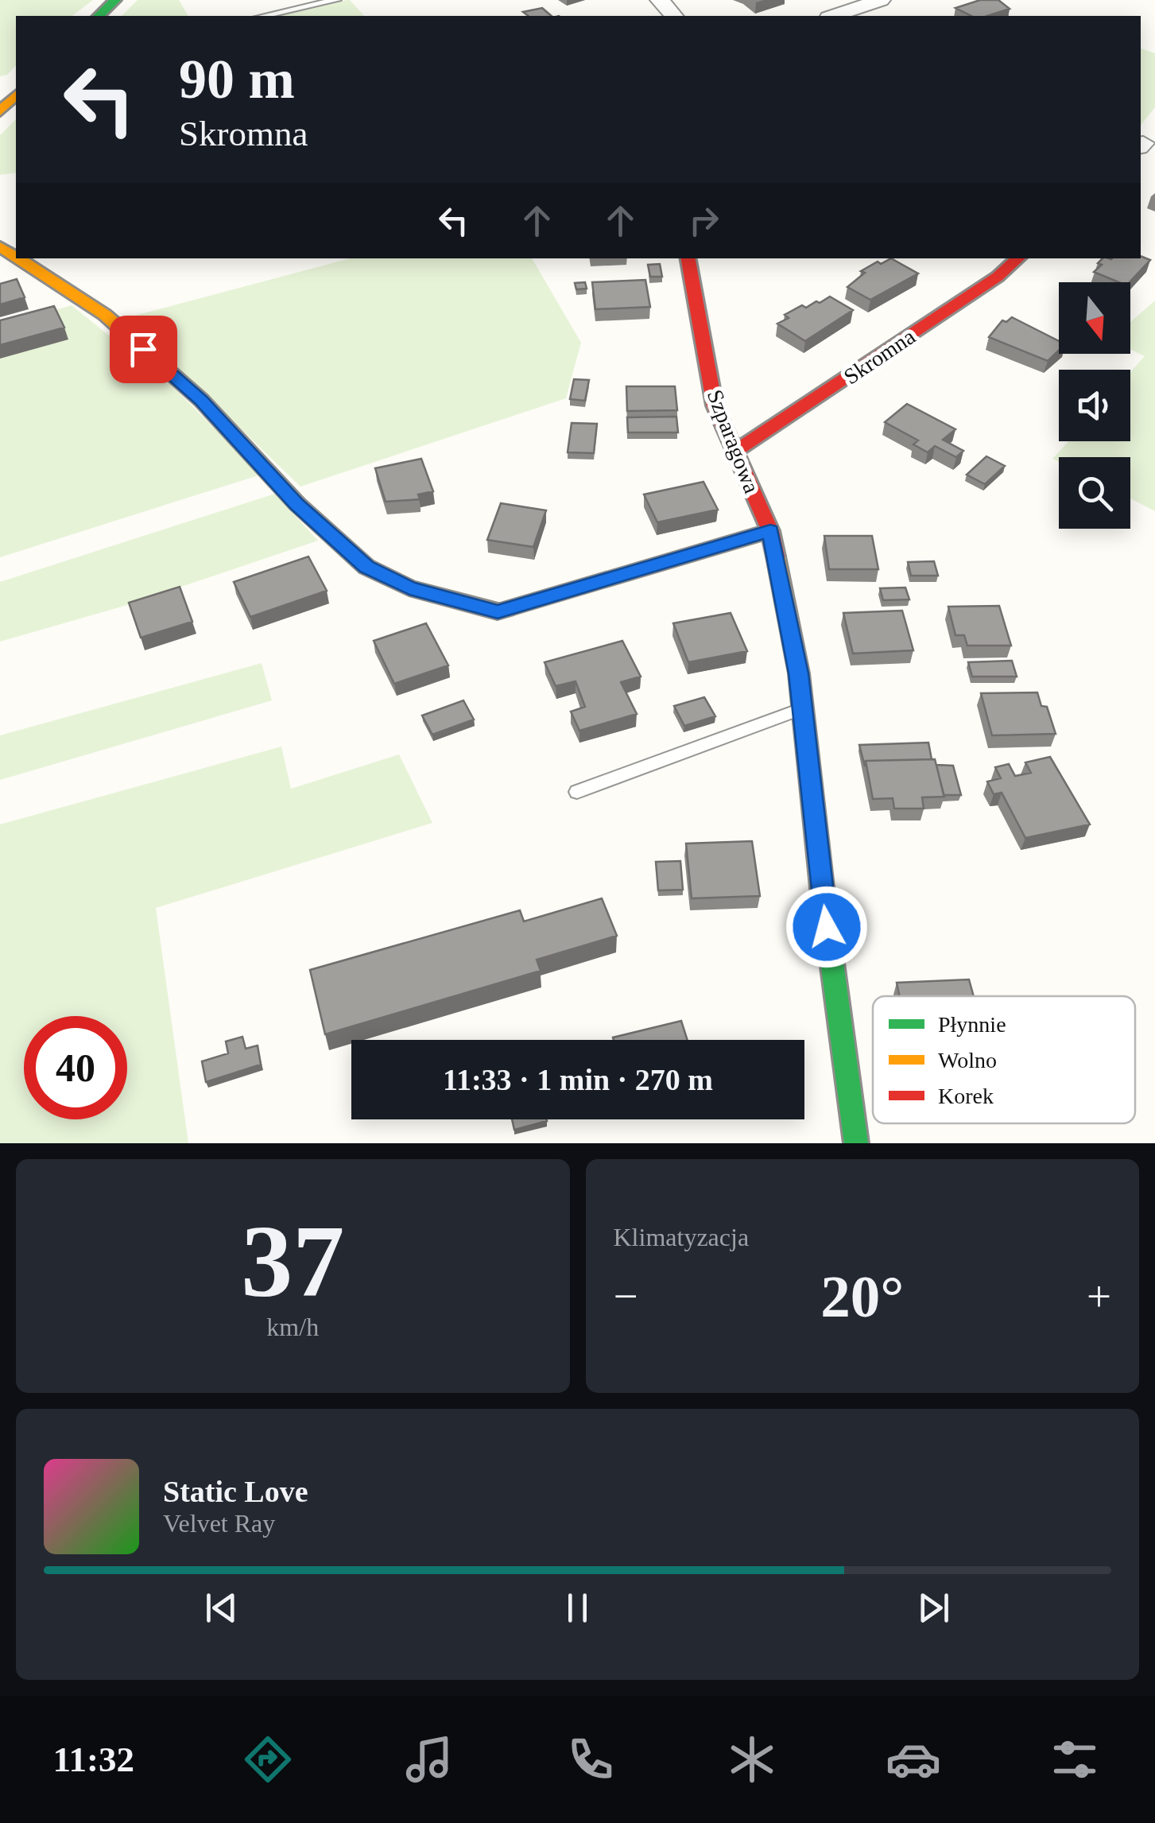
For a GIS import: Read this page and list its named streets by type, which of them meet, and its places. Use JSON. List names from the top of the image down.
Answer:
{
  "streets": {
    "street": ["Skromna", "Szparagowa"]
  },
  "crossings": [
    ["Skromna", "Szparagowa"]
  ],
  "legend": ["Płynnie", "Wolno", "Korek"],
  "north": "bottom",
  "page": {
    "turn": ["90 m", "Skromna"],
    "limit": "40",
    "trip": "11:33 · 1 min · 270 m",
    "tile": [
      ["37", "km/h"],
      "Klimatyzacja"
    ],
    "heat": ["−", "20°", "+"],
    "song": ["Static Love", "Velvet Ray"],
    "tabs": "11:32"
  }
}
